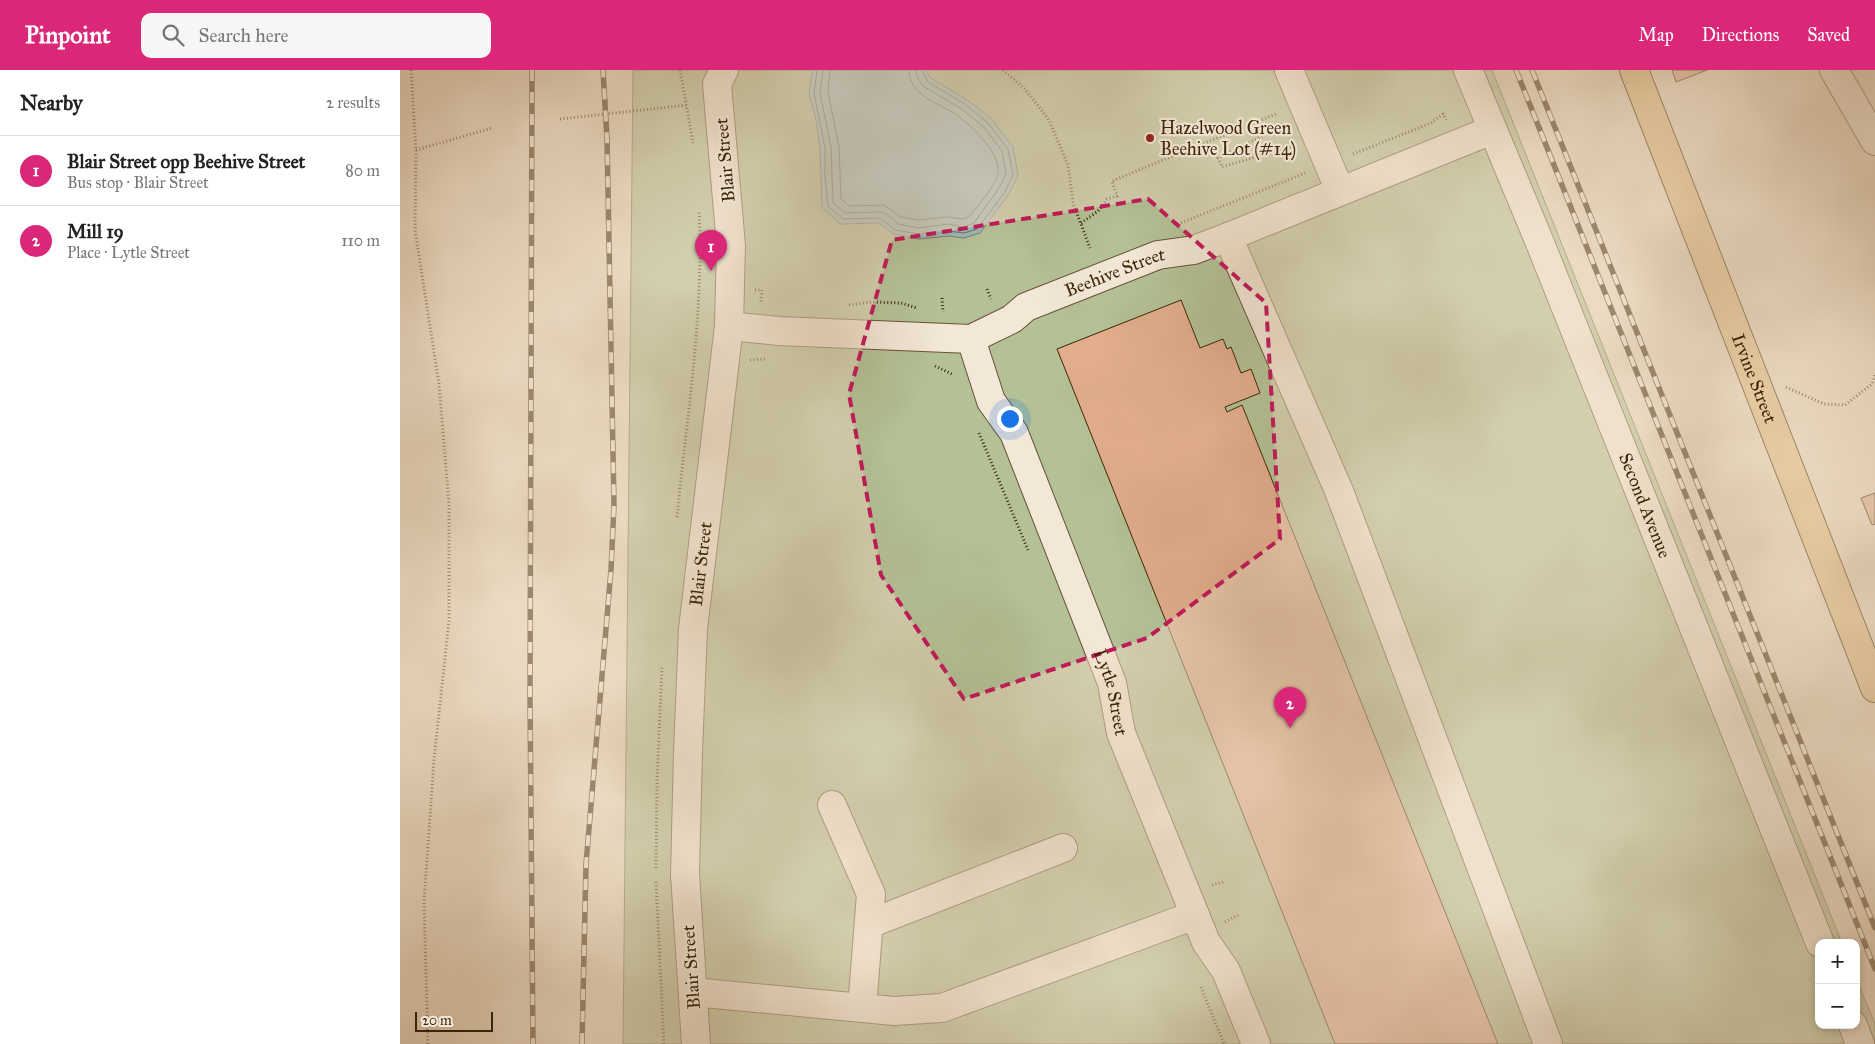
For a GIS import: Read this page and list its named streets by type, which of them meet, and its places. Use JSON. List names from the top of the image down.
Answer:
{
  "streets": {
    "main road": ["Irvine Street"],
    "street": [
      "Blair Street",
      "Beehive Street",
      "Second Avenue",
      "Lytle Street"
    ]
  },
  "crossings": [
    ["Blair Street", "Beehive Street"],
    ["Beehive Street", "Second Avenue"],
    ["Beehive Street", "Lytle Street"]
  ],
  "places": ["Hazelwood Green Beehive Lot (#14)"],
  "scale_bar": "20 m",
  "page": {
    "header": "Pinpoint",
    "search": "Search here",
    "nav": ["Map", "Directions", "Saved"],
    "heading": ["Nearby", "2 results"],
    "list": [
      {
        "mark": "1",
        "name": "Blair Street opp Beehive Street",
        "note": "Bus stop · Blair Street",
        "value": "80 m"
      },
      {
        "mark": "2",
        "name": "Mill 19",
        "note": "Place · Lytle Street",
        "value": "110 m"
      }
    ],
    "pins": ["1", "2"],
    "map_buttons": ["+", "−"],
    "scale": "20 m"
  }
}
